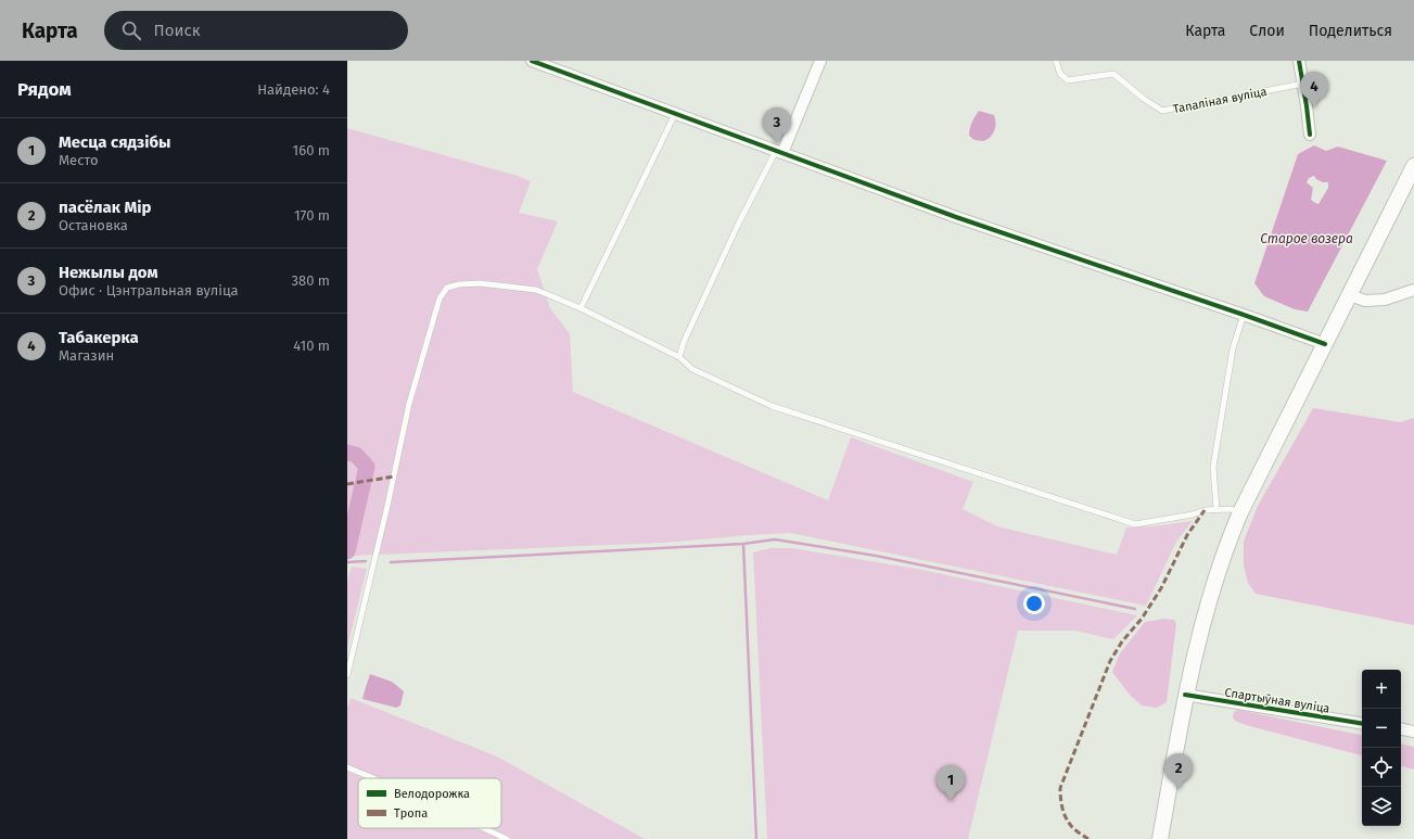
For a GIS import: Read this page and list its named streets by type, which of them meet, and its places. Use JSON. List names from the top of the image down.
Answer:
{
  "streets": {
    "street": ["Спартыўная вуліца"],
    "lane": ["Тапаліная вуліца"]
  },
  "water": ["Старое возера"],
  "legend": ["Велодорожка", "Тропа"],
  "page": {
    "header": "Карта",
    "search": "Поиск",
    "nav": ["Карта", "Слои", "Поделиться"],
    "heading": ["Рядом", "Найдено: 4"],
    "pins": [
      "4",
      "3",
      "2",
      "1"
    ],
    "list": [
      {
        "mark": "1",
        "name": "Месца сядзібы",
        "note": "Место",
        "value": "160 m"
      },
      {
        "mark": "2",
        "name": "пасёлак Мір",
        "note": "Остановка",
        "value": "170 m"
      },
      {
        "mark": "3",
        "name": "Нежылы дом",
        "note": "Офис · Цэнтральная вуліца",
        "value": "380 m"
      },
      {
        "mark": "4",
        "name": "Табакерка",
        "note": "Магазин",
        "value": "410 m"
      }
    ],
    "map_buttons": ["+", "−"]
  }
}
